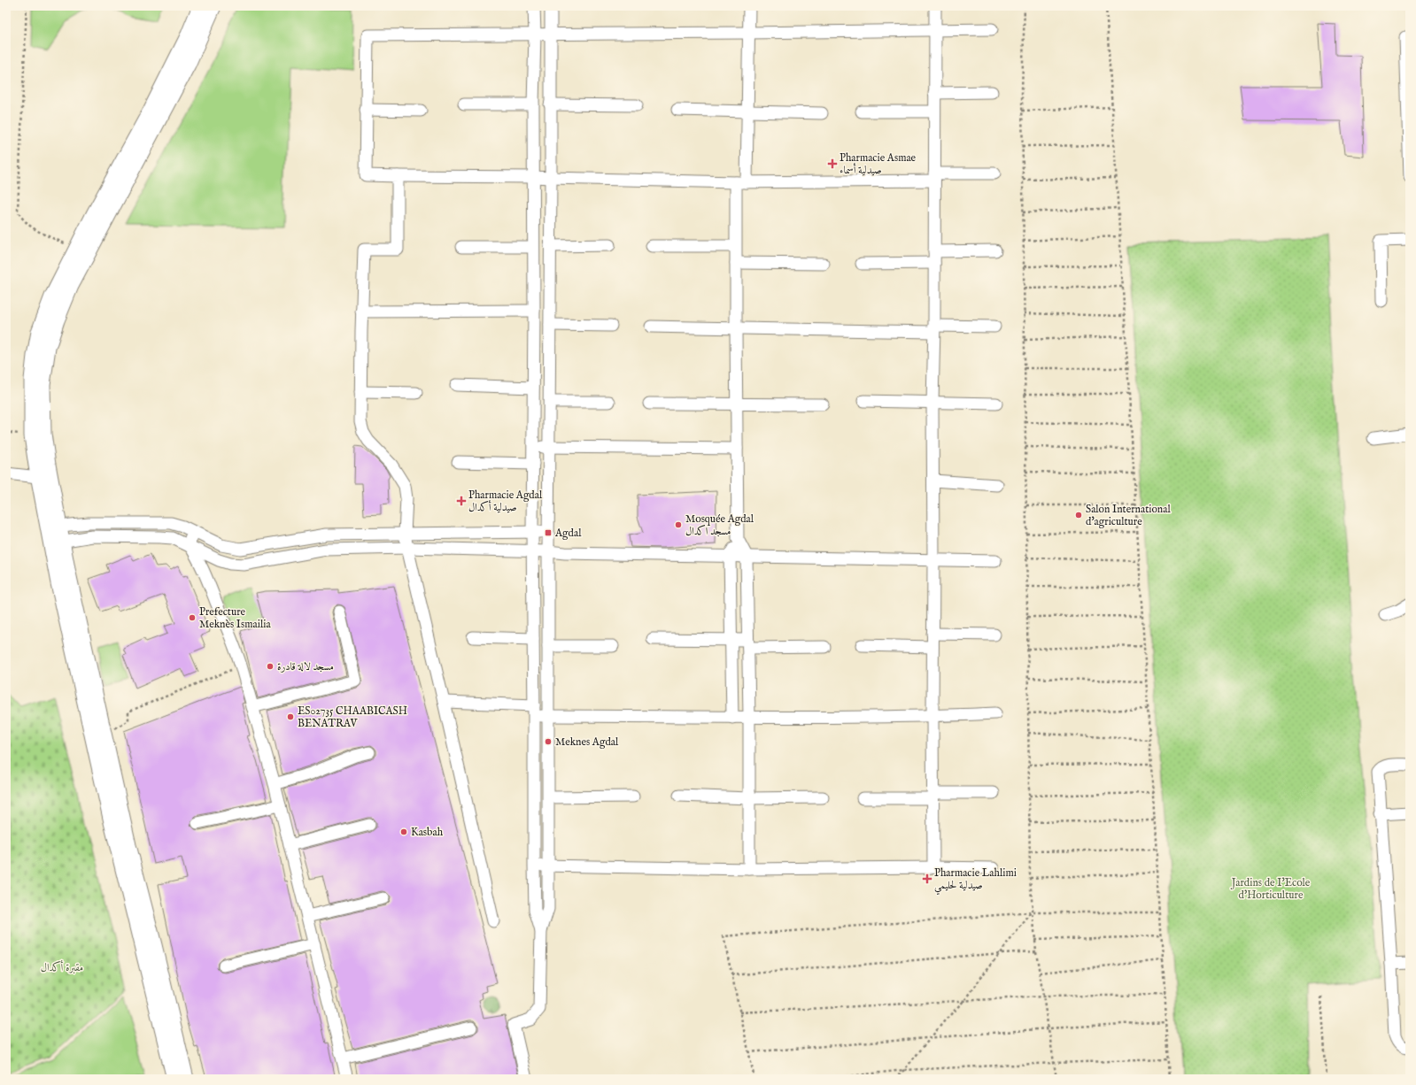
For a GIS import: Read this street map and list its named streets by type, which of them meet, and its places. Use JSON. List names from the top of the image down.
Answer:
{
  "parks": ["Jardins de I'Ecole d'Horticulture", "مقبرة أكدال"],
  "places": {
    "health": ["Pharmacie Asmae صيدلية أسماء", "Pharmacie Agdal صيدلية أكدال", "Pharmacie Lahlimi صيدلية لحليمي"],
    "other": [
      "Salon International d'agriculture",
      "Mosquée Agdal مسجد اكدال",
      "Prefecture Meknès Ismailia",
      "مسجد لالة قادرة",
      "ES02735 CHAABICASH BENATRAV",
      "Meknes Agdal",
      "Kasbah"
    ],
    "transit": ["Agdal"]
  }
}
